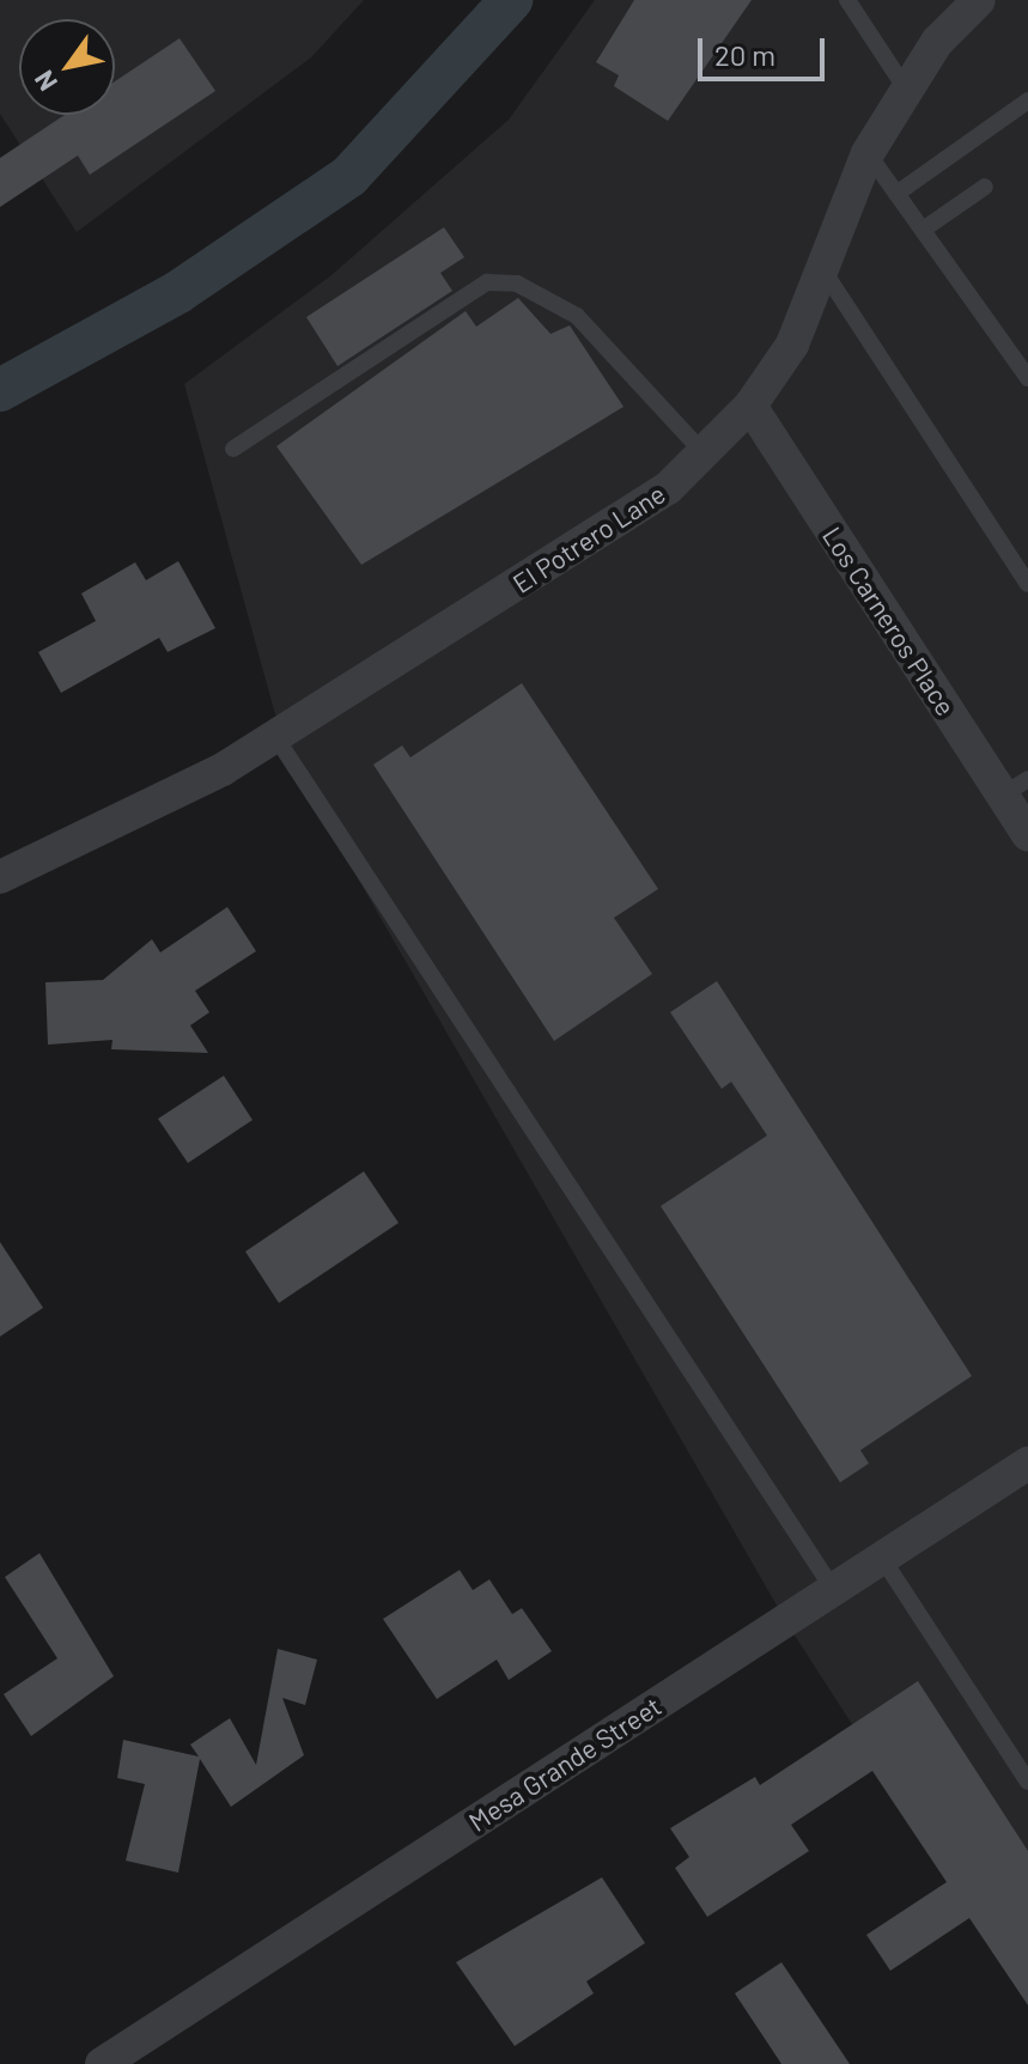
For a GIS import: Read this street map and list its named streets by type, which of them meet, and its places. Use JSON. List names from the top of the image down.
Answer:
{
  "streets": {
    "street": ["El Potrero Lane", "Los Carneros Place", "Mesa Grande Street"]
  },
  "crossings": [
    ["El Potrero Lane", "Los Carneros Place"]
  ],
  "scale_bar": "20 m",
  "north": "bottom left"
}
